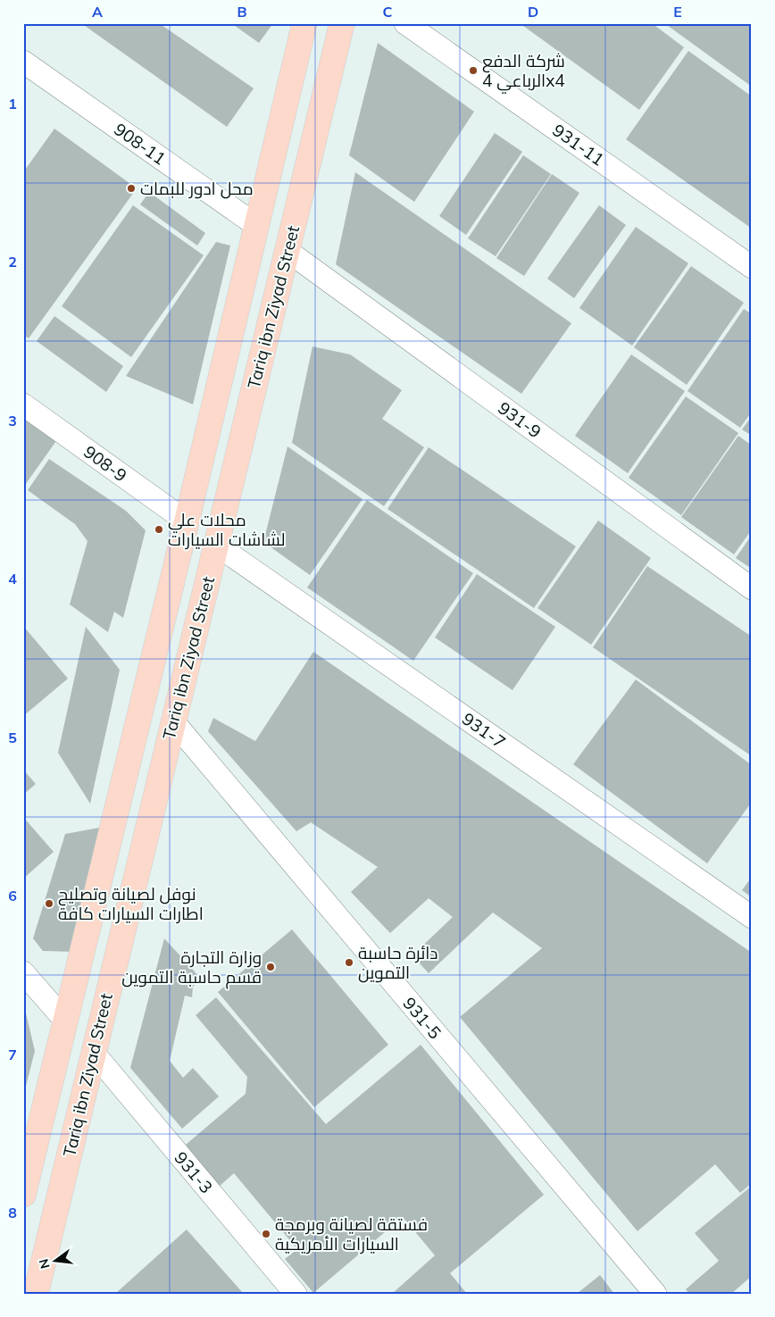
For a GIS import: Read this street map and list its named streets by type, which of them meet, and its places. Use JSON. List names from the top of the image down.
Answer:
{
  "streets": {
    "main road": ["Tariq ibn Ziyad Street"],
    "street": [
      "908-11",
      "931-11",
      "931-9",
      "908-9",
      "931-7",
      "931-5",
      "931-3"
    ]
  },
  "crossings": [
    ["908-11", "Tariq ibn Ziyad Street"],
    ["Tariq ibn Ziyad Street", "931-9"],
    ["Tariq ibn Ziyad Street", "908-9"],
    ["Tariq ibn Ziyad Street", "931-7"],
    ["Tariq ibn Ziyad Street", "931-5"],
    ["Tariq ibn Ziyad Street", "931-3"]
  ],
  "places": [
    "شركة الدفع الرباعي 4x4",
    "محل ادور للبمات",
    "محلات علي لشاشات السيارات",
    "نوفل لصيانة وتصليح اطارات السيارات كافة",
    "دائرة حاسبة التموين",
    "وزارة التجارة قسم حاسبة التموين",
    "فستقة لصيانة وبرمجة السيارات الأمريكية"
  ],
  "north": "left",
  "grid": {
    "columns": [
      "A",
      "B",
      "C",
      "D",
      "E"
    ],
    "rows": [
      "1",
      "2",
      "3",
      "4",
      "5",
      "6",
      "7",
      "8"
    ]
  }
}
